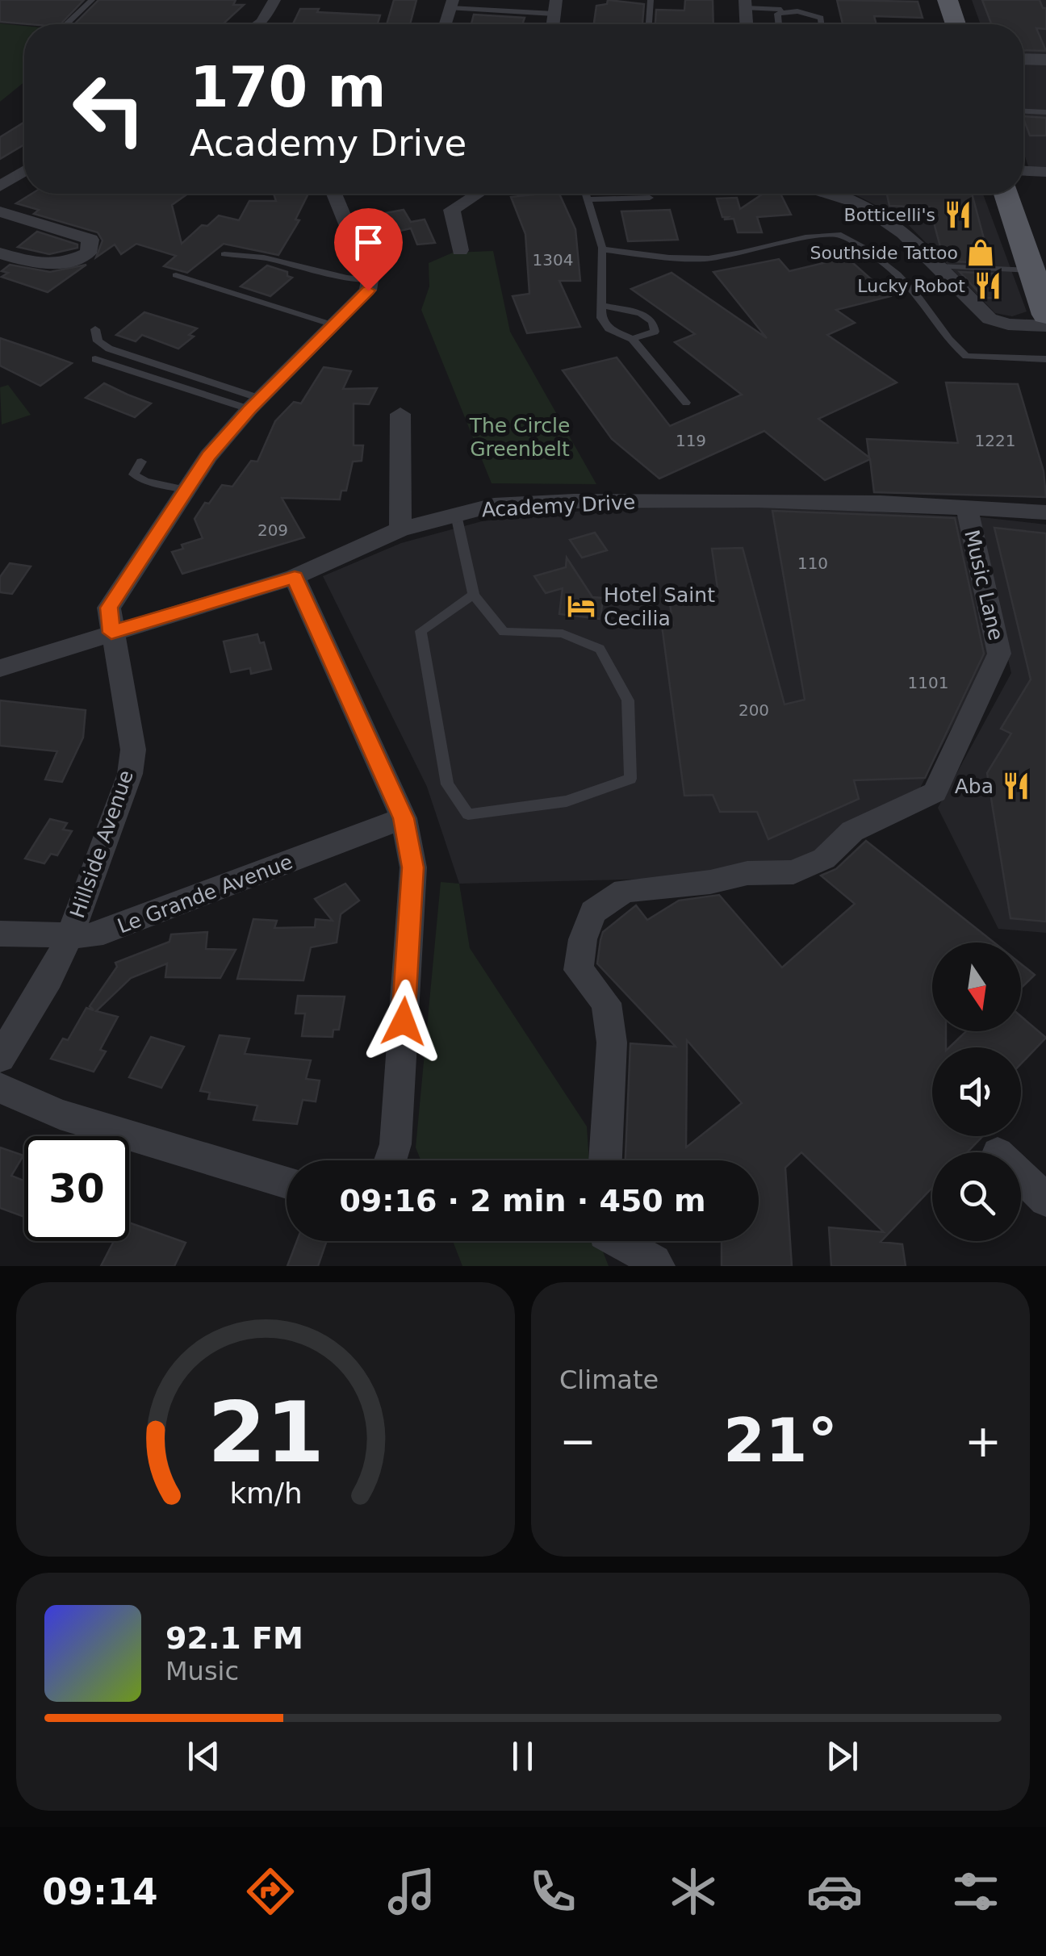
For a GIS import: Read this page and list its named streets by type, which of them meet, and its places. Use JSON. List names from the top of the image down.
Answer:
{
  "streets": {
    "street": [
      "Academy Drive",
      "Music Lane",
      "Hillside Avenue",
      "Le Grande Avenue"
    ]
  },
  "crossings": [
    ["Academy Drive", "Music Lane"],
    ["Academy Drive", "Hillside Avenue"],
    ["Hillside Avenue", "Le Grande Avenue"]
  ],
  "parks": ["The Circle Greenbelt"],
  "places": {
    "restaurant": ["Botticelli's", "Lucky Robot", "Aba"],
    "shop": ["Southside Tattoo"],
    "hotel": ["Hotel Saint Cecilia"]
  },
  "house_numbers": [
    "1304",
    "119",
    "1221",
    "209",
    "110",
    "1101",
    "200"
  ],
  "north": "bottom",
  "page": {
    "turn": ["170 m", "Academy Drive"],
    "limit": "30",
    "trip": "09:16 · 2 min · 450 m",
    "tile": "Climate",
    "heat": ["−", "21°", "+"],
    "song": ["92.1 FM", "Music"],
    "tabs": "09:14",
    "gauge": ["21", "km/h"]
  }
}
